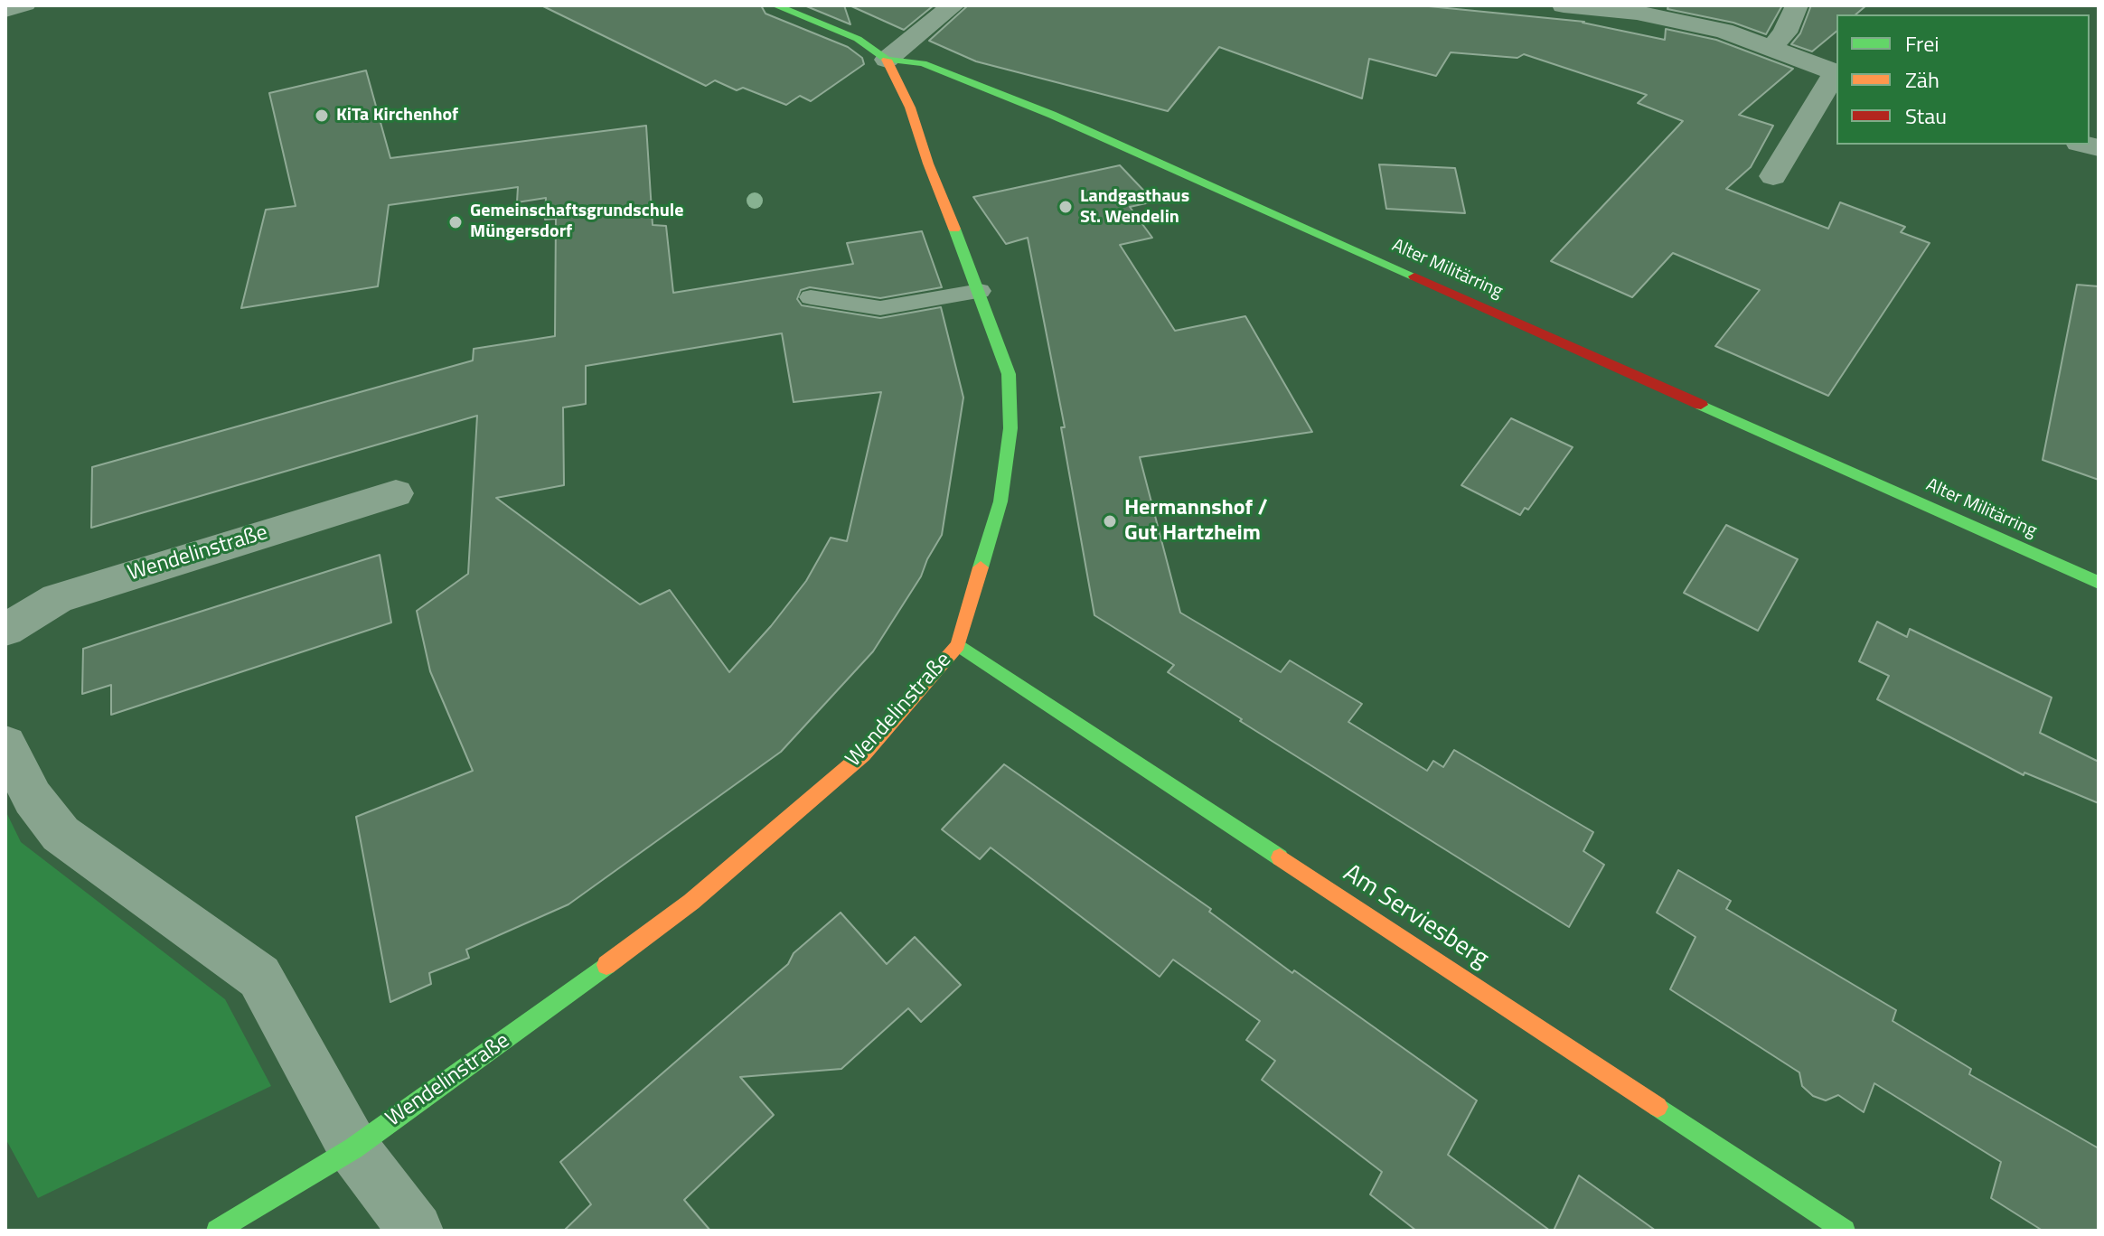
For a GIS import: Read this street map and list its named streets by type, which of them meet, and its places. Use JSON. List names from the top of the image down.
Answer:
{
  "streets": {
    "street": ["Alter Militärring", "Wendelinstraße", "Am Serviesberg"]
  },
  "crossings": [
    ["Alter Militärring", "Wendelinstraße"],
    ["Wendelinstraße", "Am Serviesberg"]
  ],
  "places": [
    "KiTa Kirchenhof",
    "Landgasthaus St. Wendelin",
    "Gemeinschaftsgrundschule Müngersdorf",
    "Hermannshof / Gut Hartzheim"
  ],
  "legend": ["Frei", "Zäh", "Stau"]
}
